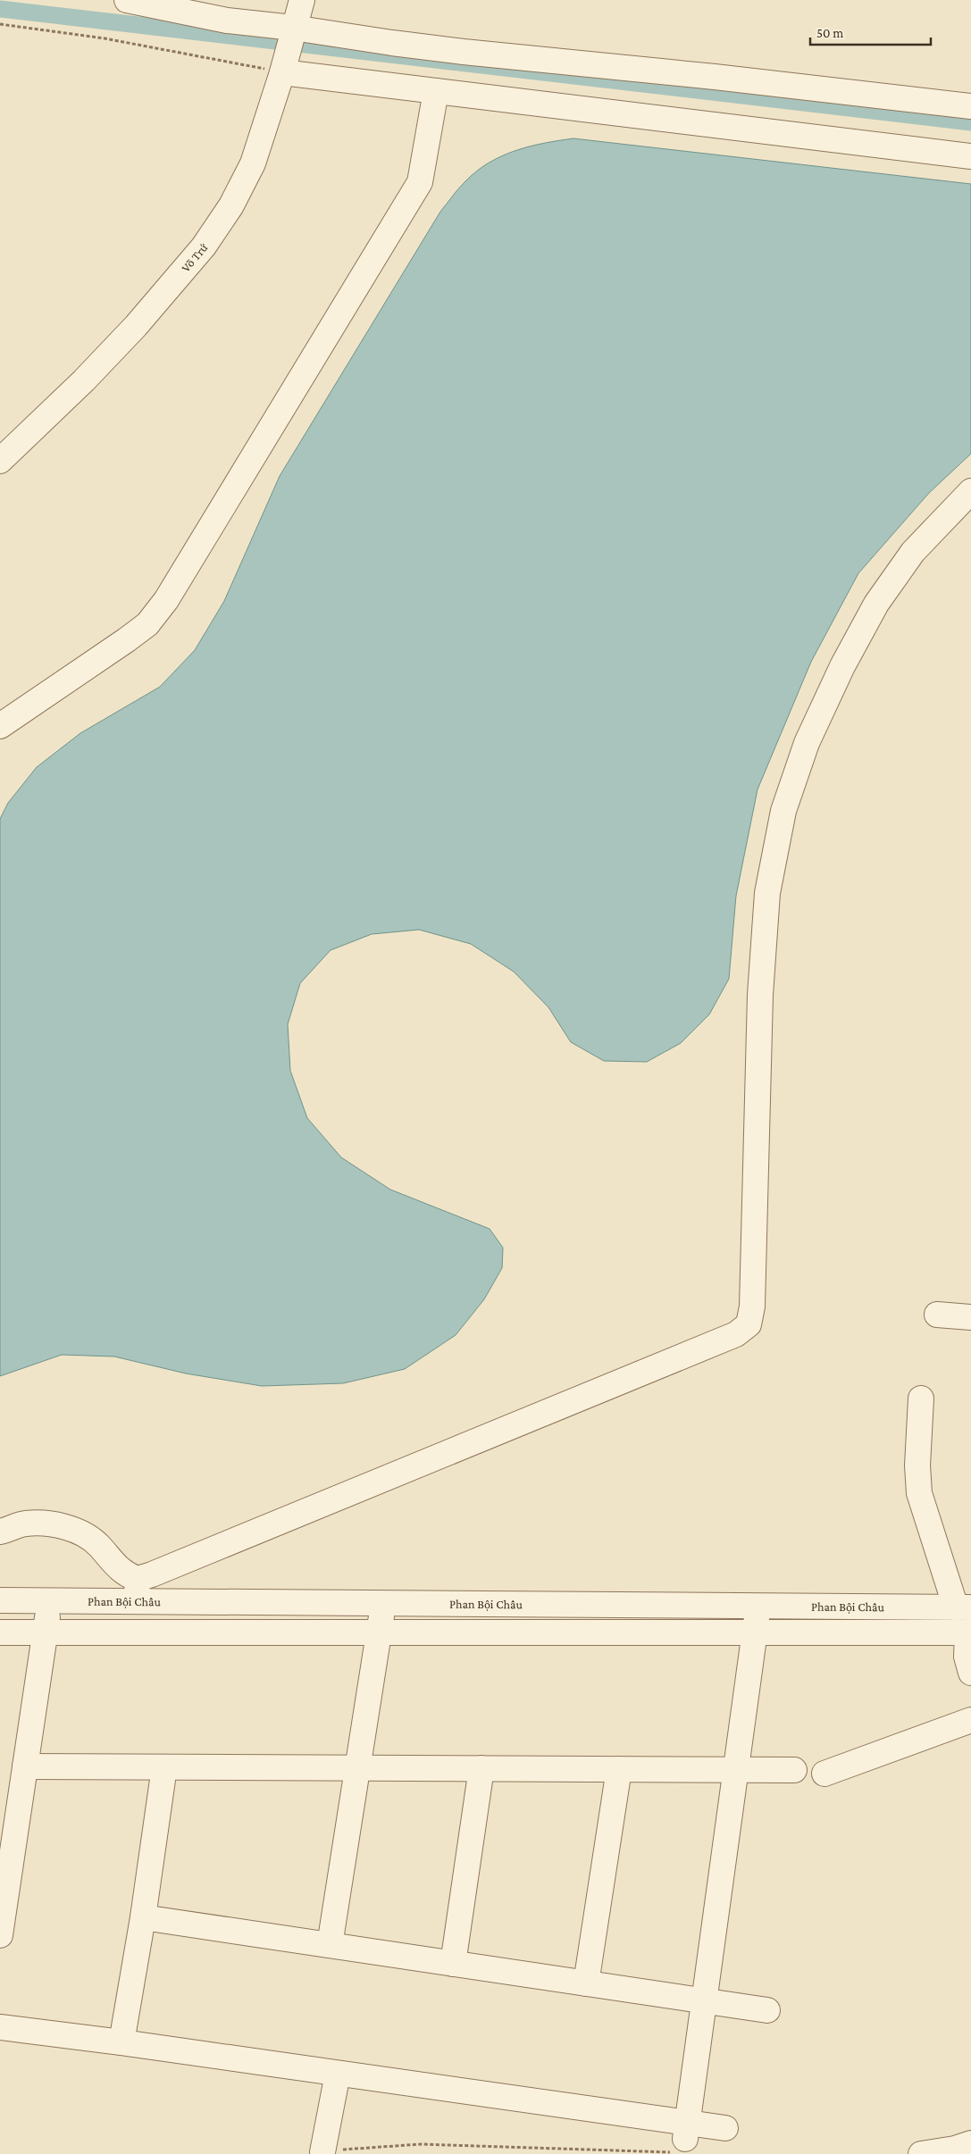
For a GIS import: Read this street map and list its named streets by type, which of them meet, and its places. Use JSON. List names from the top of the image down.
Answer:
{
  "streets": {
    "street": ["Võ Trứ", "Phan Bội Châu"]
  },
  "scale_bar": "50 m"
}
